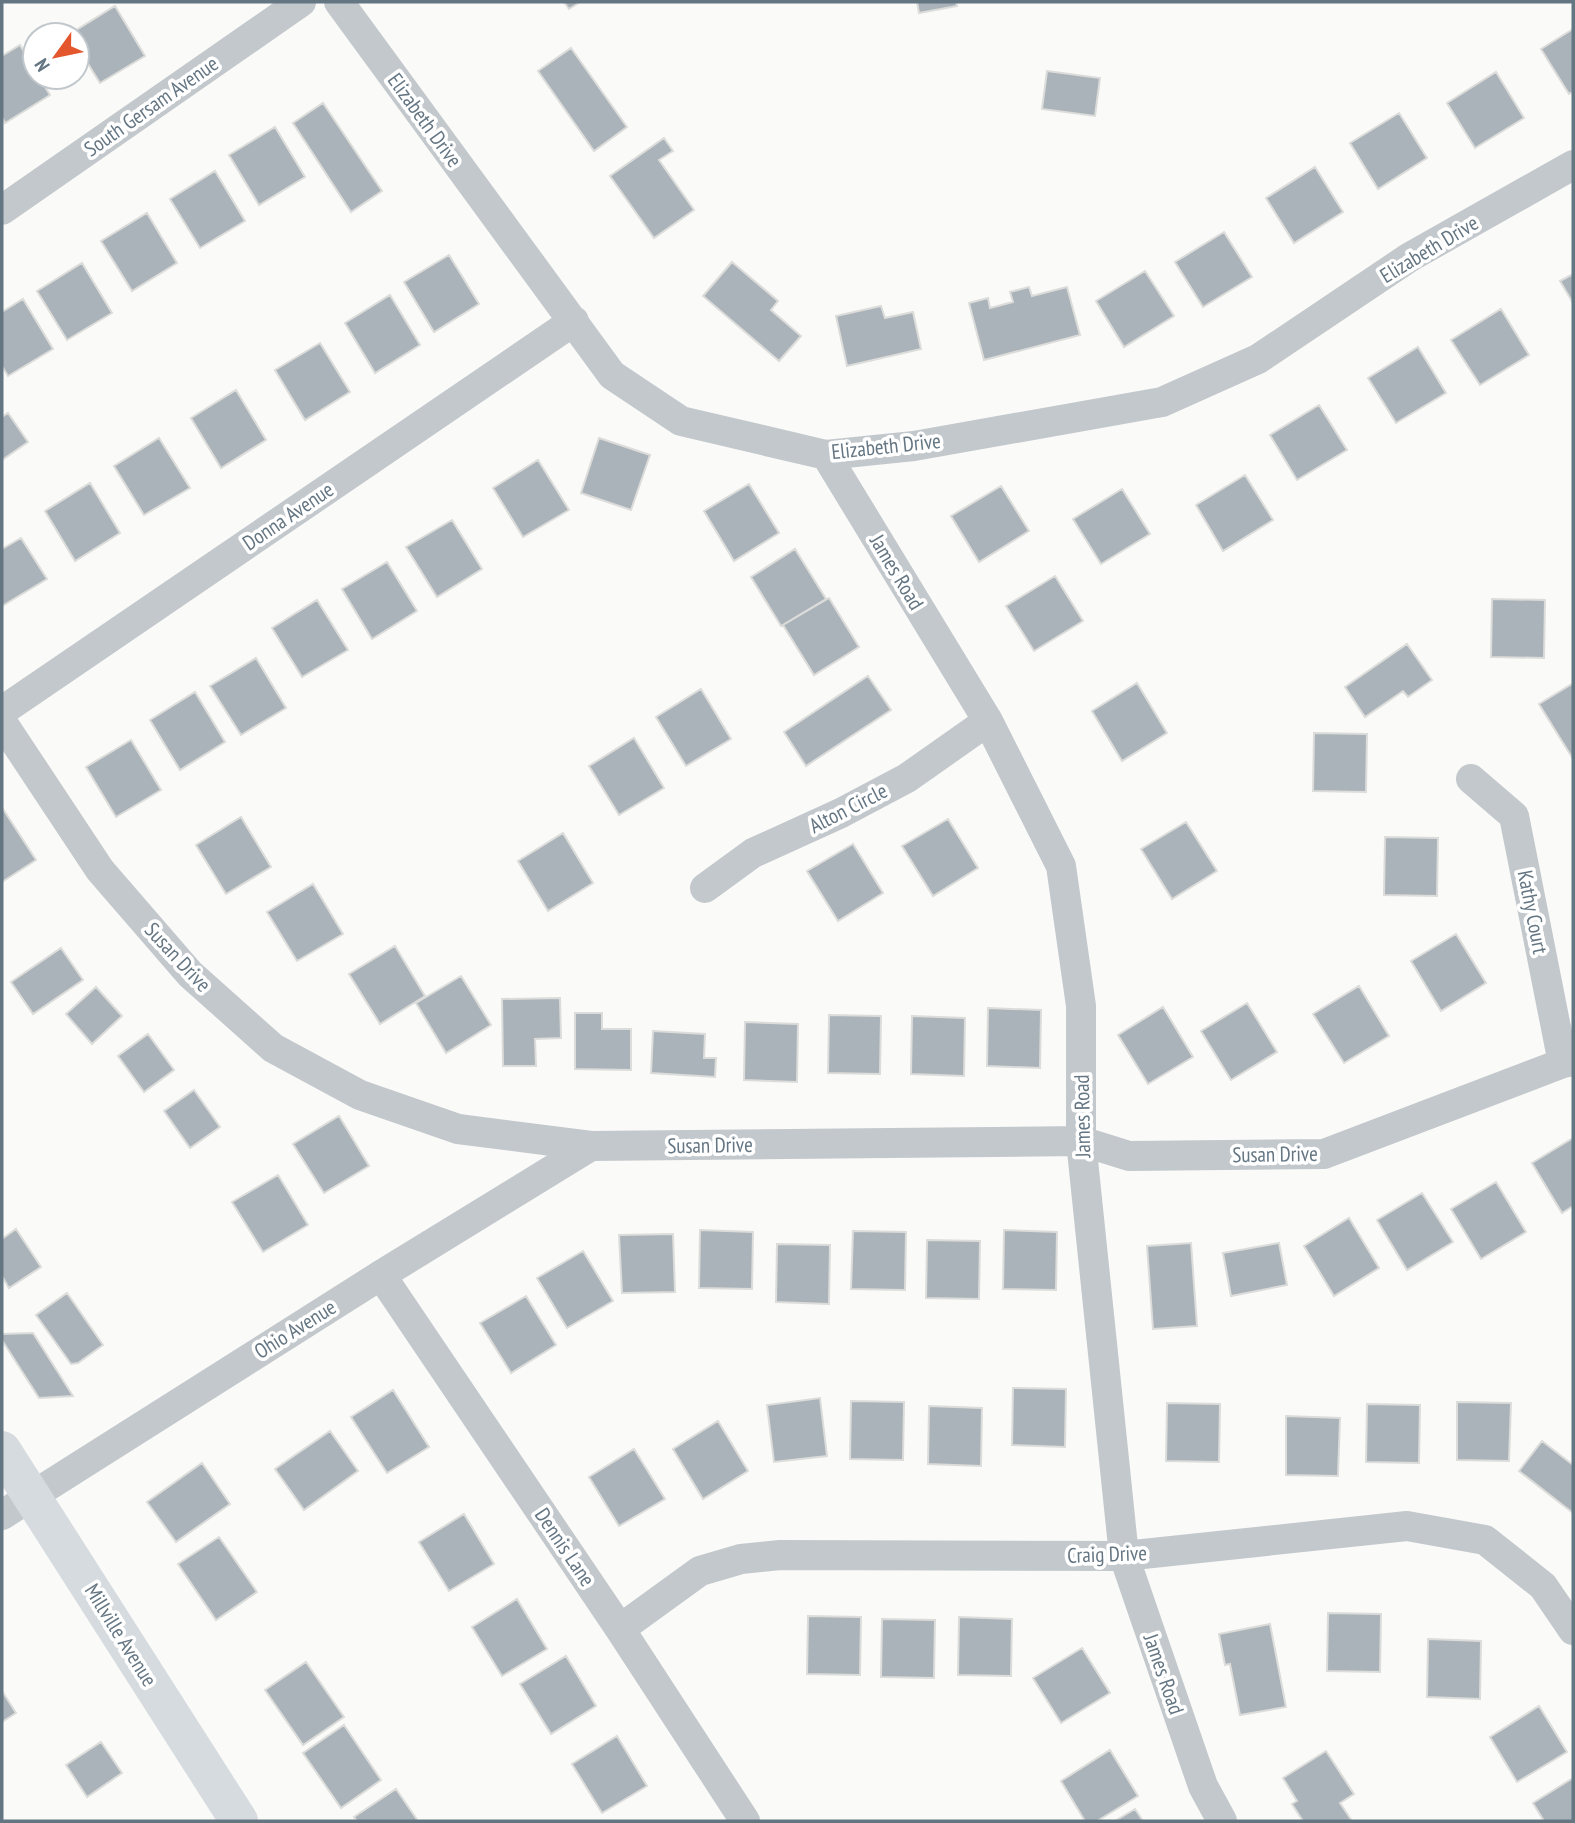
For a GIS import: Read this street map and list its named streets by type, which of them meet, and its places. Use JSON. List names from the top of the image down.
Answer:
{
  "streets": {
    "main road": ["Millville Avenue"],
    "street": [
      "South Gersam Avenue",
      "Elizabeth Drive",
      "Donna Avenue",
      "James Road",
      "Alton Circle",
      "Kathy Court",
      "Susan Drive",
      "Ohio Avenue",
      "Dennis Lane",
      "Craig Drive"
    ]
  },
  "crossings": [
    ["Elizabeth Drive", "Donna Avenue"],
    ["Elizabeth Drive", "James Road"],
    ["James Road", "Alton Circle"],
    ["James Road", "Susan Drive"],
    ["James Road", "Craig Drive"],
    ["Kathy Court", "Susan Drive"],
    ["Susan Drive", "Ohio Avenue"],
    ["Ohio Avenue", "Dennis Lane"],
    ["Ohio Avenue", "Millville Avenue"],
    ["Dennis Lane", "Craig Drive"]
  ],
  "north": "bottom left"
}
